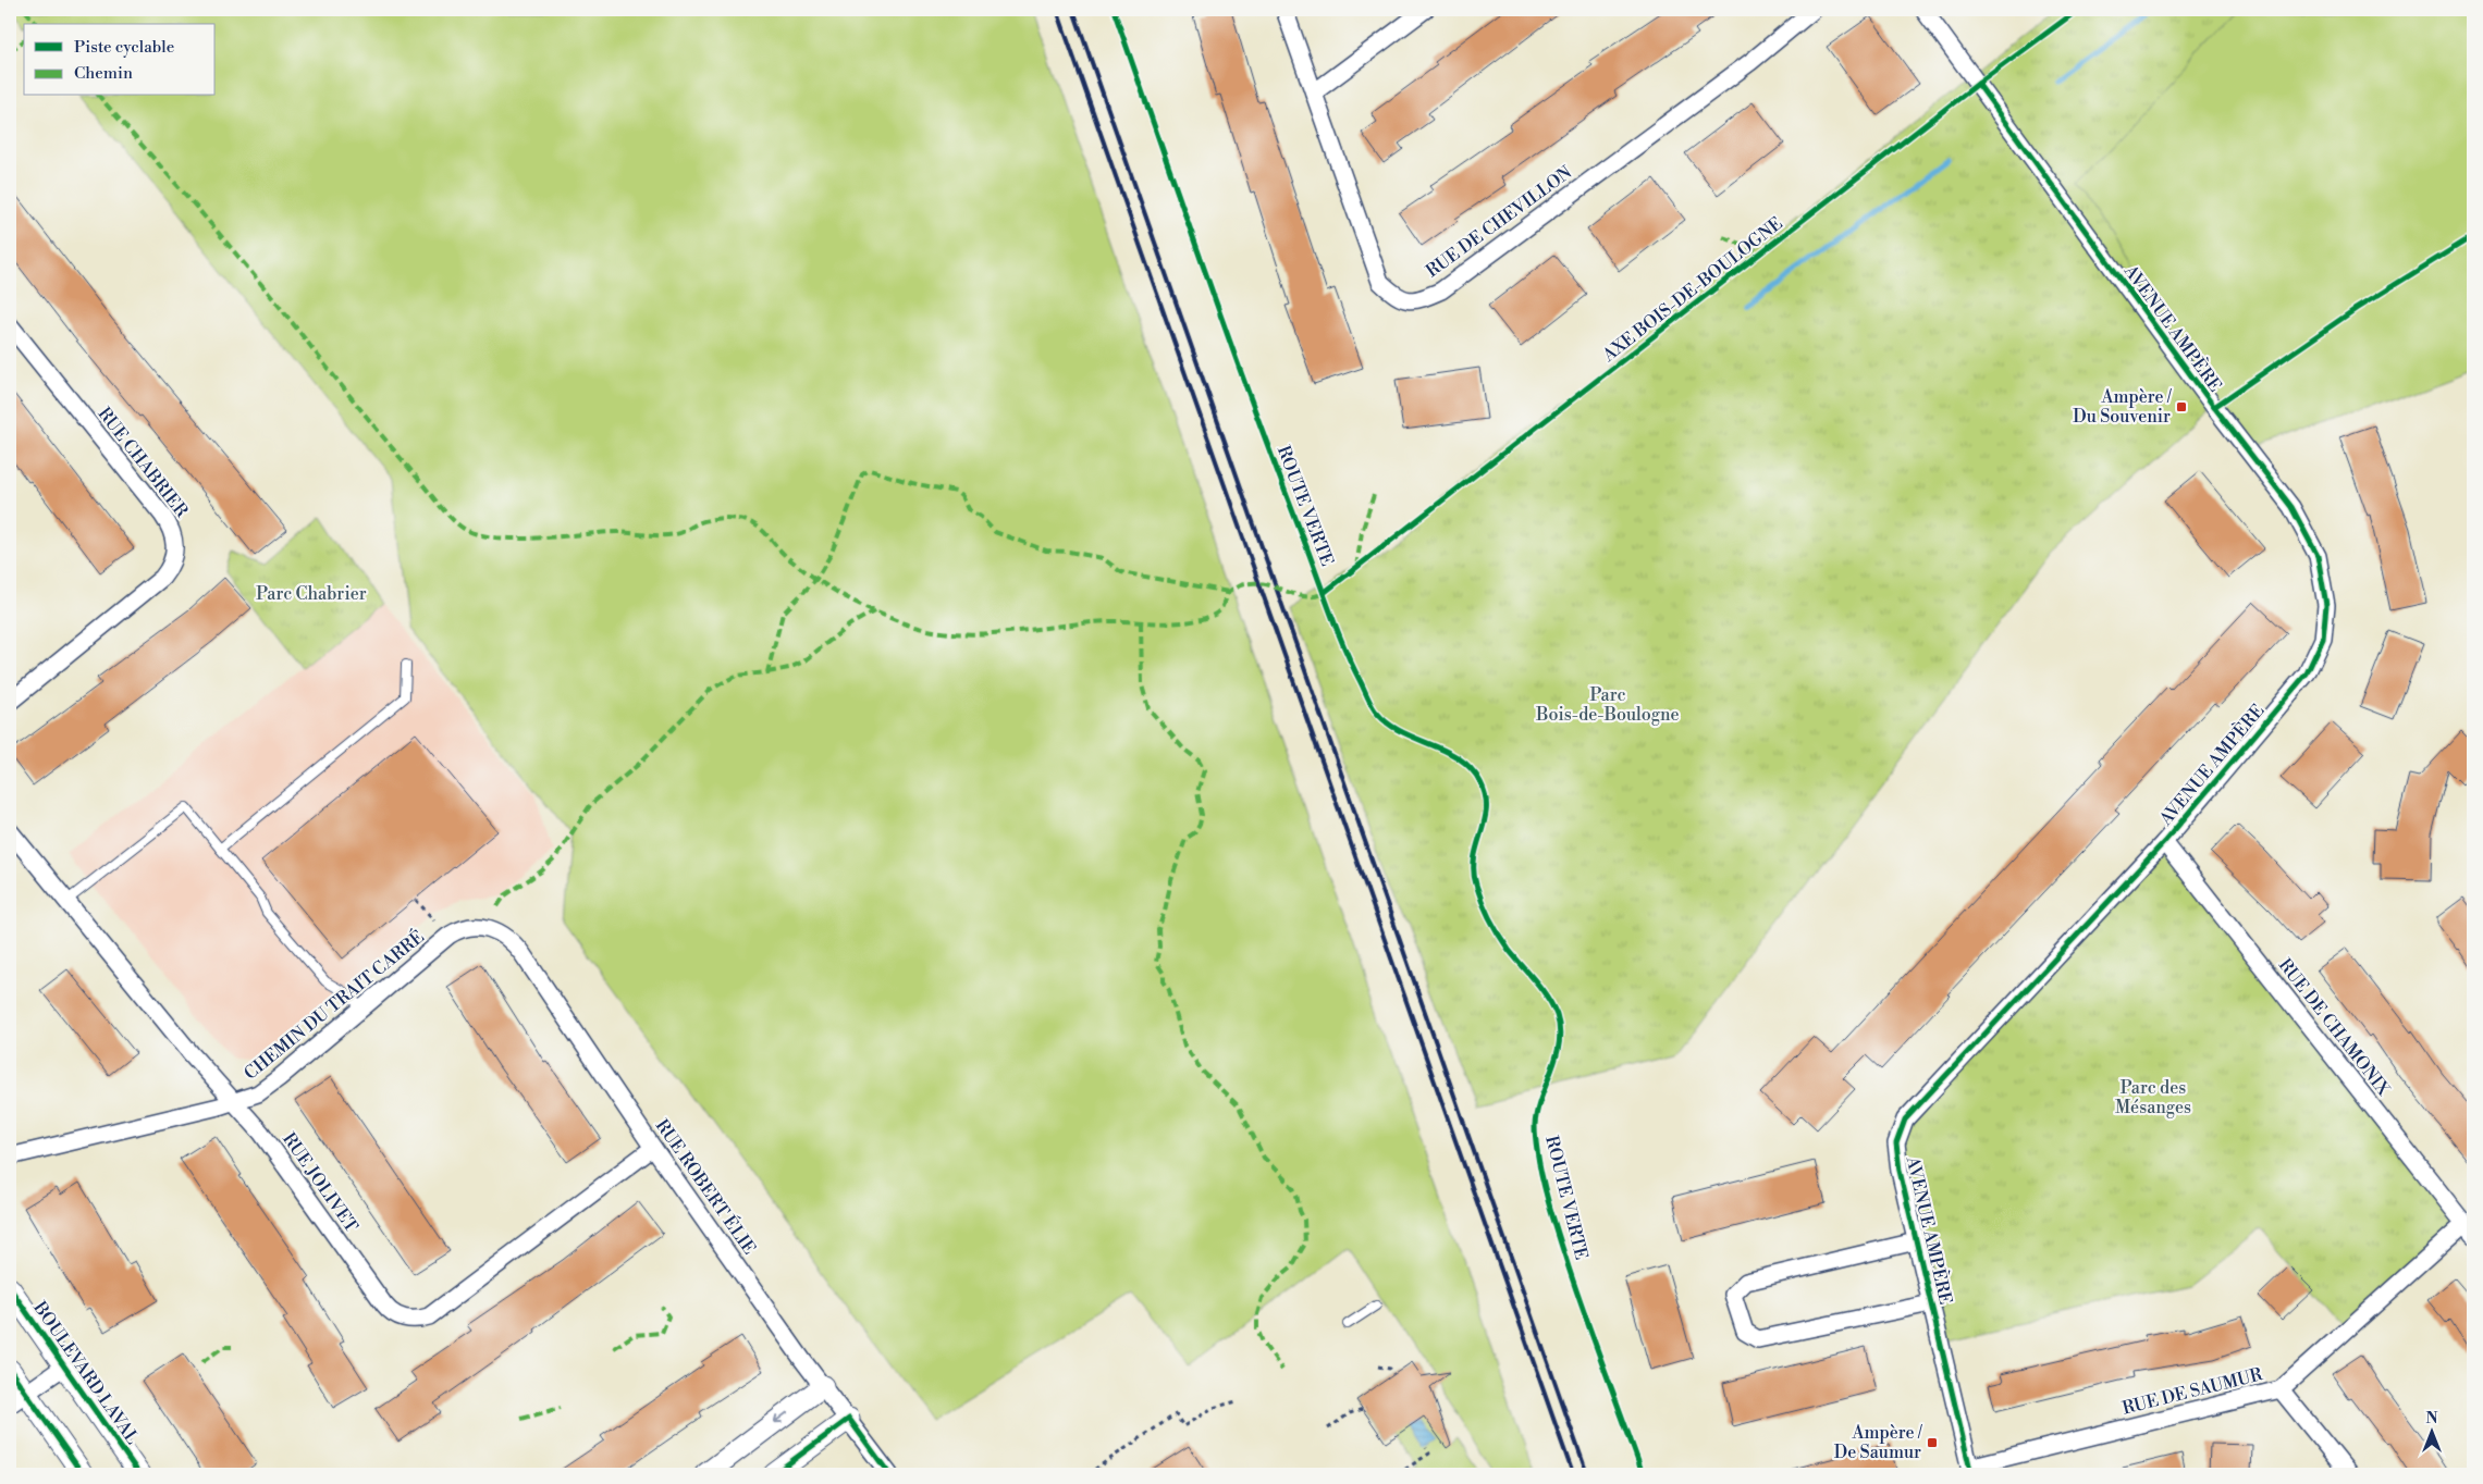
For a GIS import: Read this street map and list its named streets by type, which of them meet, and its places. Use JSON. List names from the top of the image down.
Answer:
{
  "streets": {
    "street": [
      "RUE DE CHEVILLON",
      "AVENUE AMPÈRE",
      "RUE CHABRIER",
      "CHEMIN DU TRAIT CARRÉ",
      "RUE DE CHAMONIX",
      "RUE JOLIVET",
      "RUE ROBERT ÉLIE",
      "BOULEVARD LAVAL",
      "RUE DE SAUMUR"
    ],
    "cycle path": ["AXE BOIS-DE-BOULOGNE", "ROUTE VERTE"]
  },
  "crossings": [
    ["AVENUE AMPÈRE", "RUE DE CHAMONIX"],
    ["AVENUE AMPÈRE", "RUE DE SAUMUR"],
    ["CHEMIN DU TRAIT CARRÉ", "RUE JOLIVET"],
    ["CHEMIN DU TRAIT CARRÉ", "RUE ROBERT ÉLIE"],
    ["RUE DE CHAMONIX", "RUE DE SAUMUR"],
    ["RUE JOLIVET", "RUE ROBERT ÉLIE"]
  ],
  "parks": ["Parc Chabrier", "Parc Bois-de-Boulogne", "Parc des Mésanges"],
  "places": {
    "transit": ["Ampère / Du Souvenir", "Ampère / De Saumur"]
  },
  "legend": ["Piste cyclable", "Chemin"],
  "north": "top"
}
